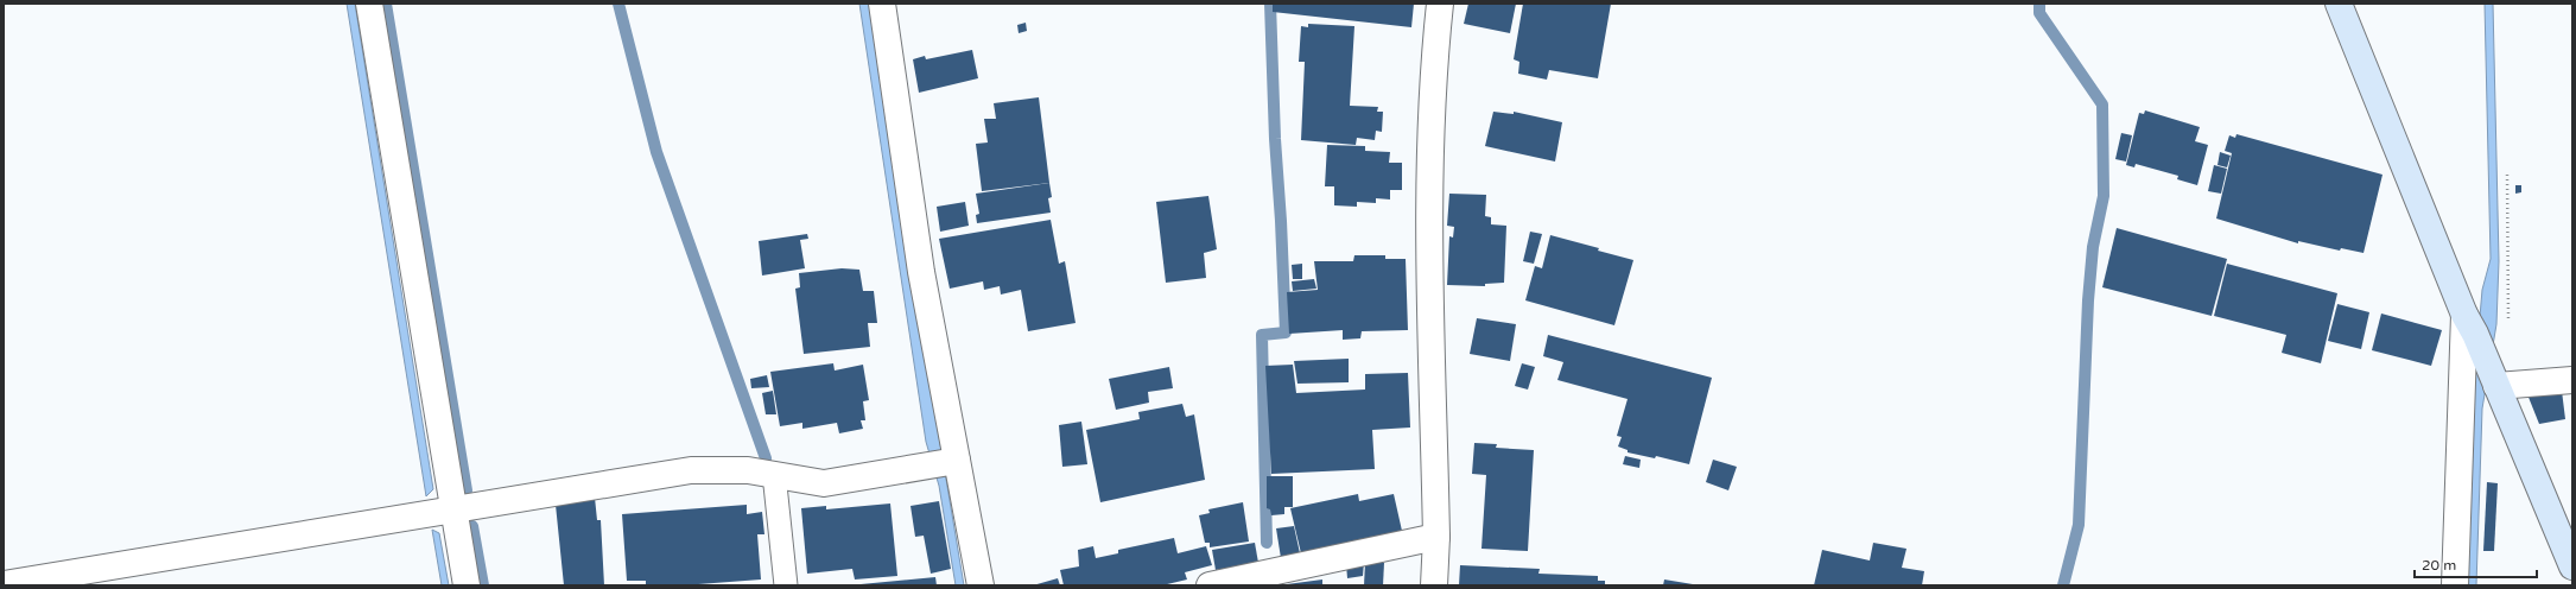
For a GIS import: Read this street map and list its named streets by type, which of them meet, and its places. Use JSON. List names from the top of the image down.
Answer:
{
  "scale_bar": "20 m"
}
